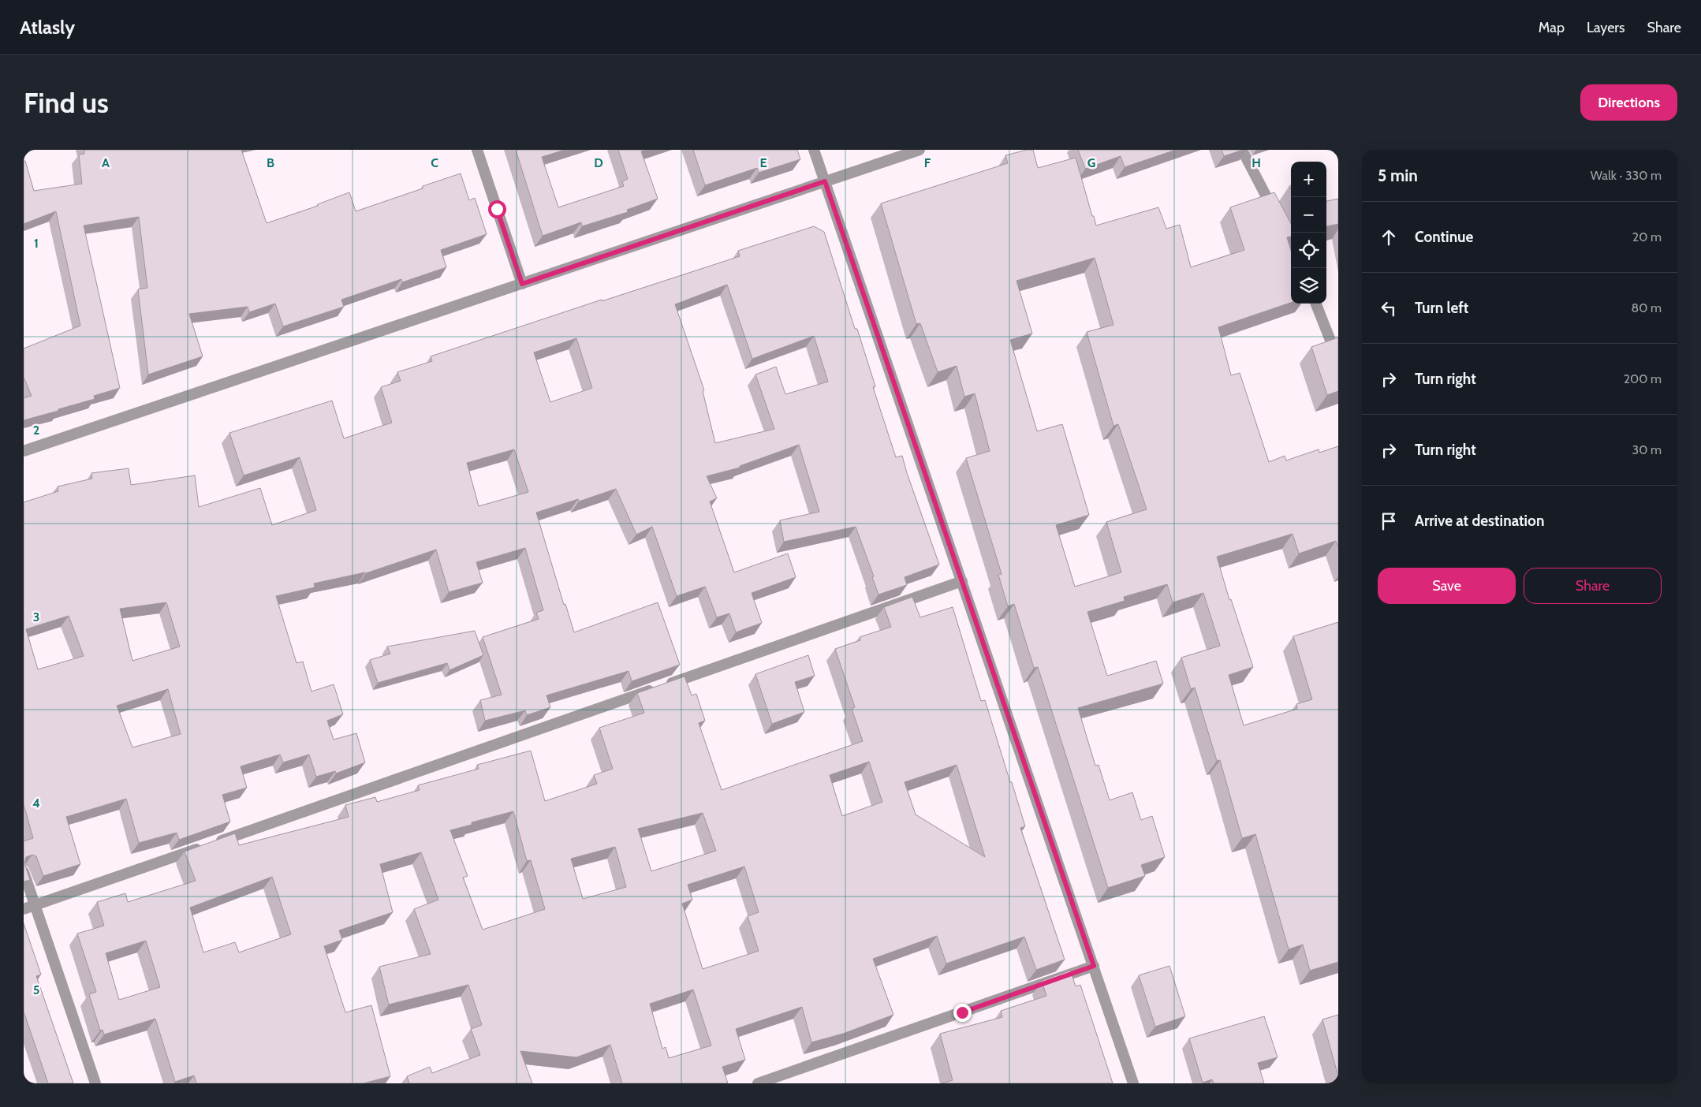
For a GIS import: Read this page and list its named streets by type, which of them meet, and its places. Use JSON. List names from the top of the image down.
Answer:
{
  "page": {
    "header": "Atlasly",
    "nav": ["Map", "Layers", "Share"],
    "buttons": [
      "Directions",
      ["Save", "Share"]
    ],
    "title": "Find us",
    "heading": ["5 min", "Walk · 330 m"],
    "map_buttons": ["+", "−"],
    "list": [
      ["Continue", "20 m"],
      ["Turn left", "80 m"],
      ["Turn right", "200 m"],
      ["Turn right", "30 m"],
      "Arrive at destination"
    ]
  },
  "grid": {
    "columns": [
      "A",
      "B",
      "C",
      "D",
      "E",
      "F",
      "G",
      "H"
    ],
    "rows": [
      "1",
      "2",
      "3",
      "4",
      "5"
    ]
  }
}
